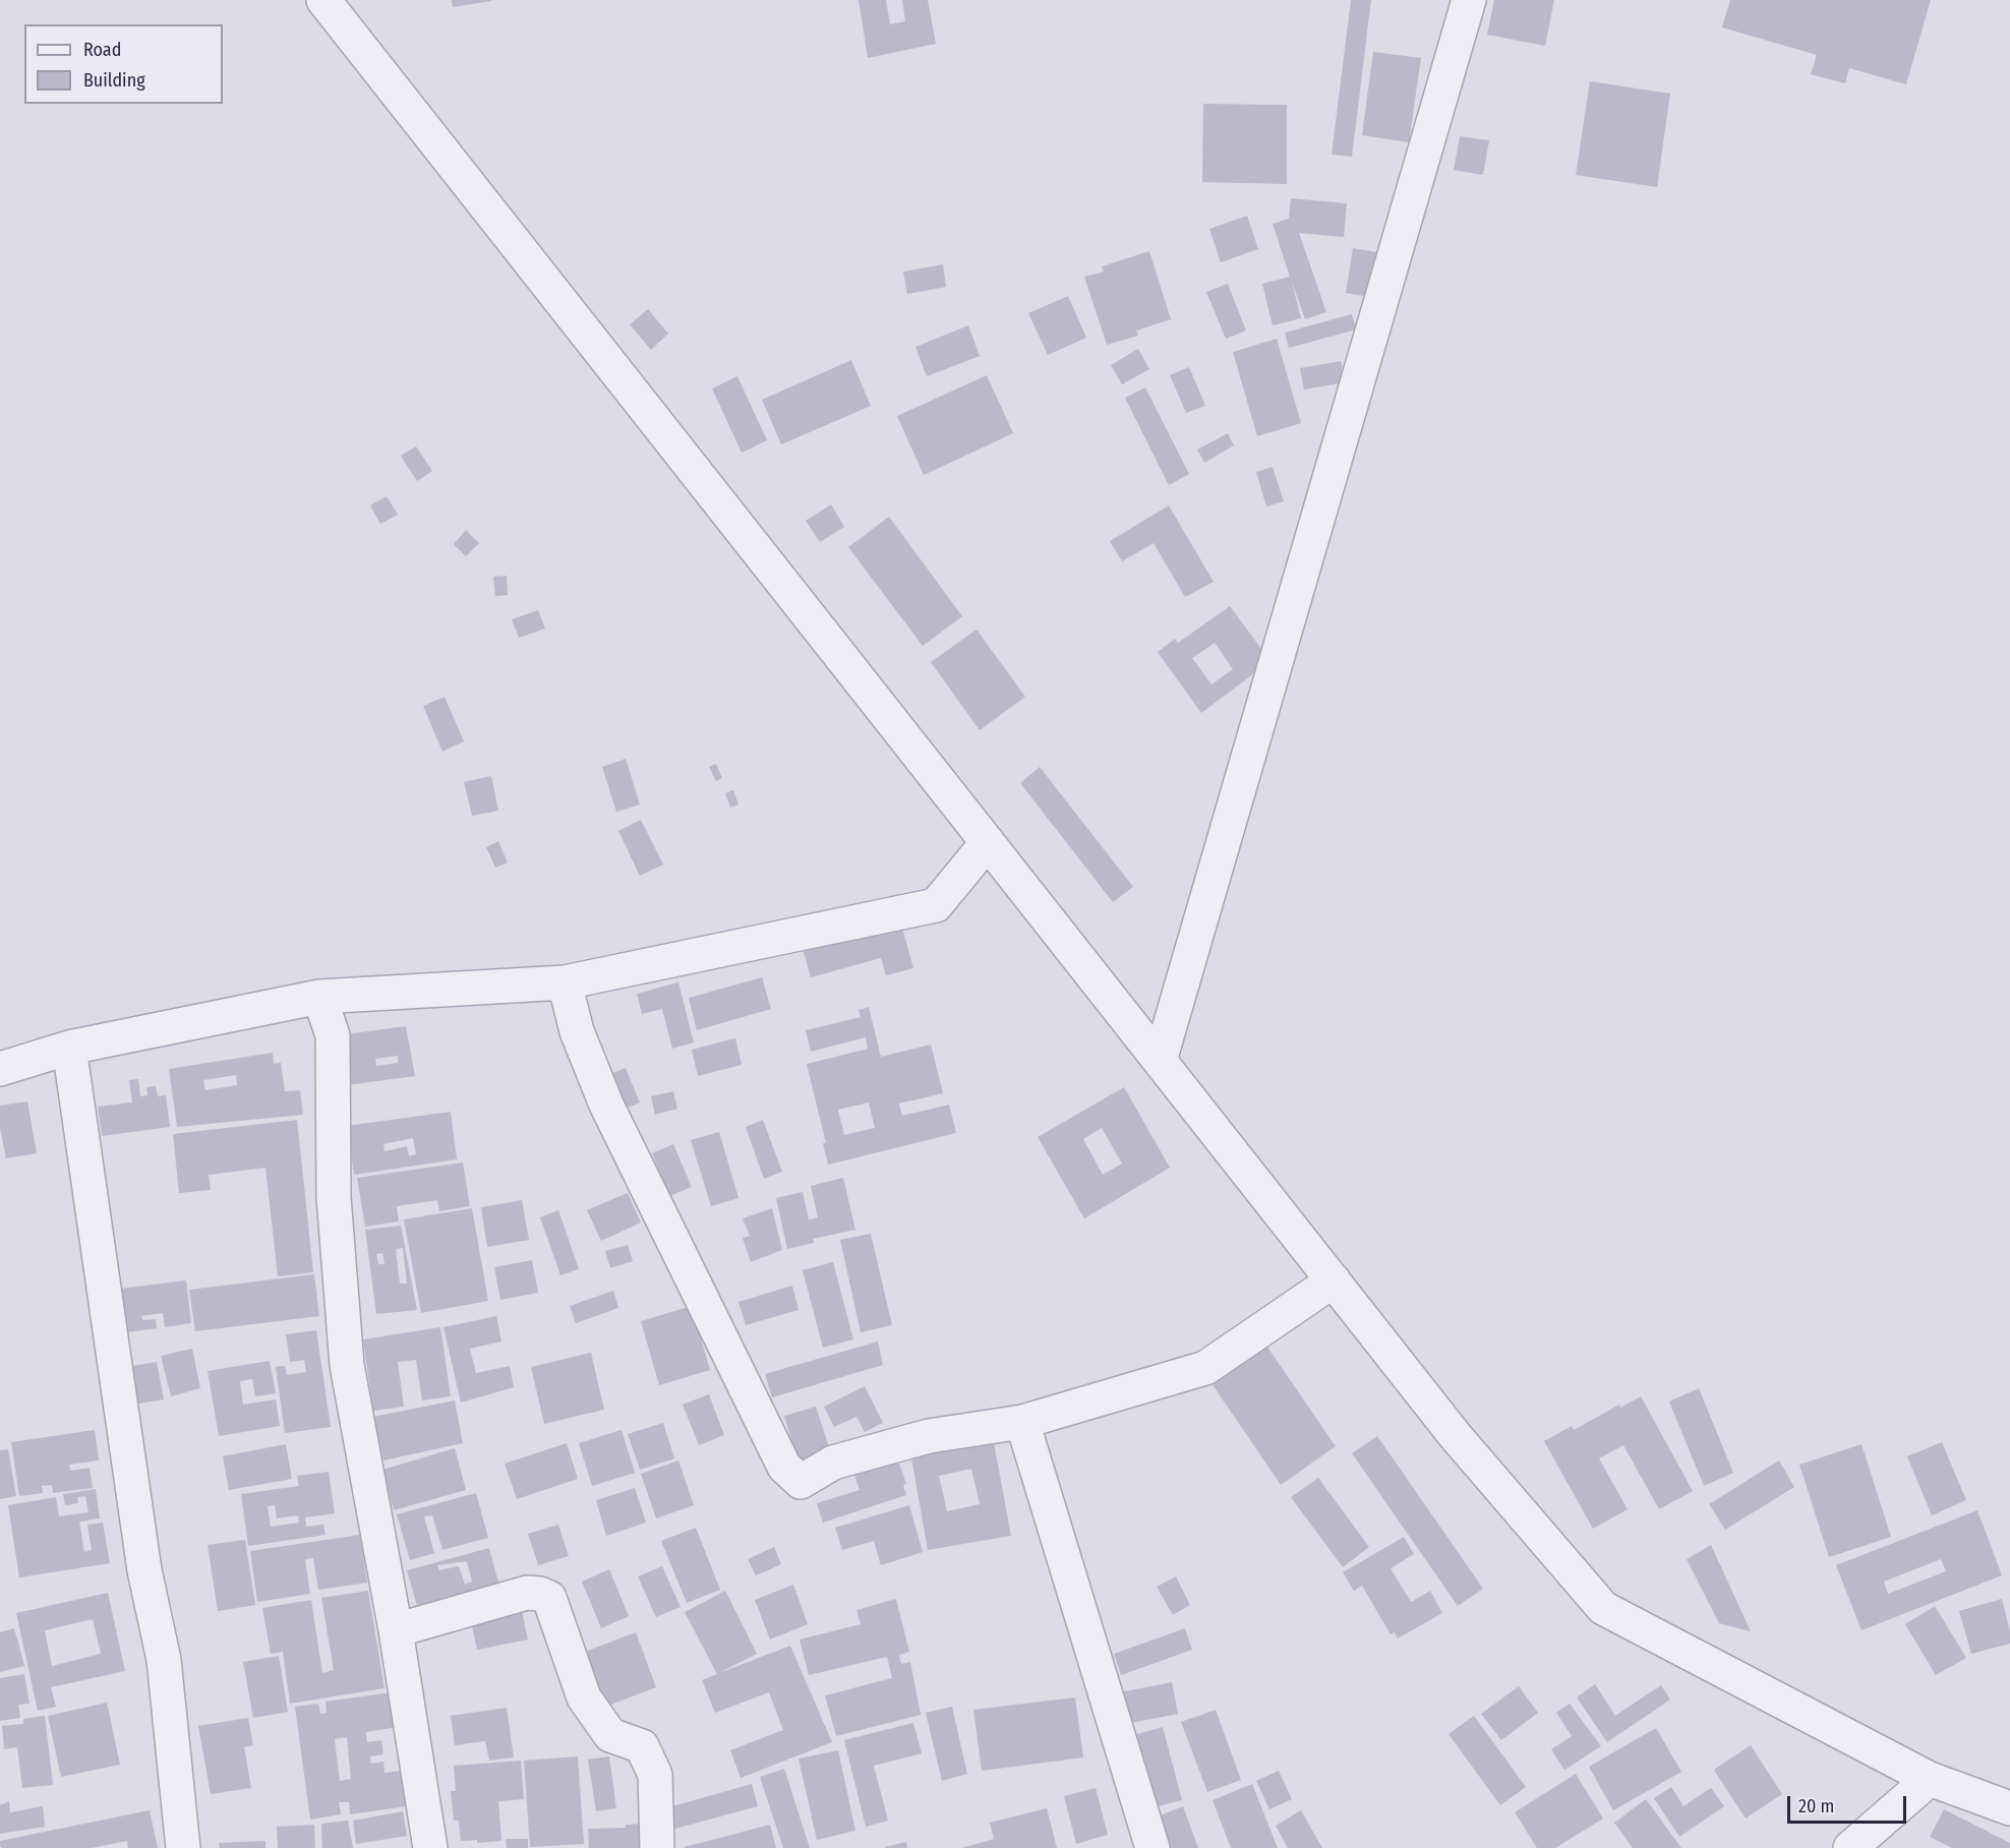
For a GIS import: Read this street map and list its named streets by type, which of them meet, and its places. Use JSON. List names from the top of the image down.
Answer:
{
  "legend": ["Road", "Building"],
  "scale_bar": "20 m"
}
